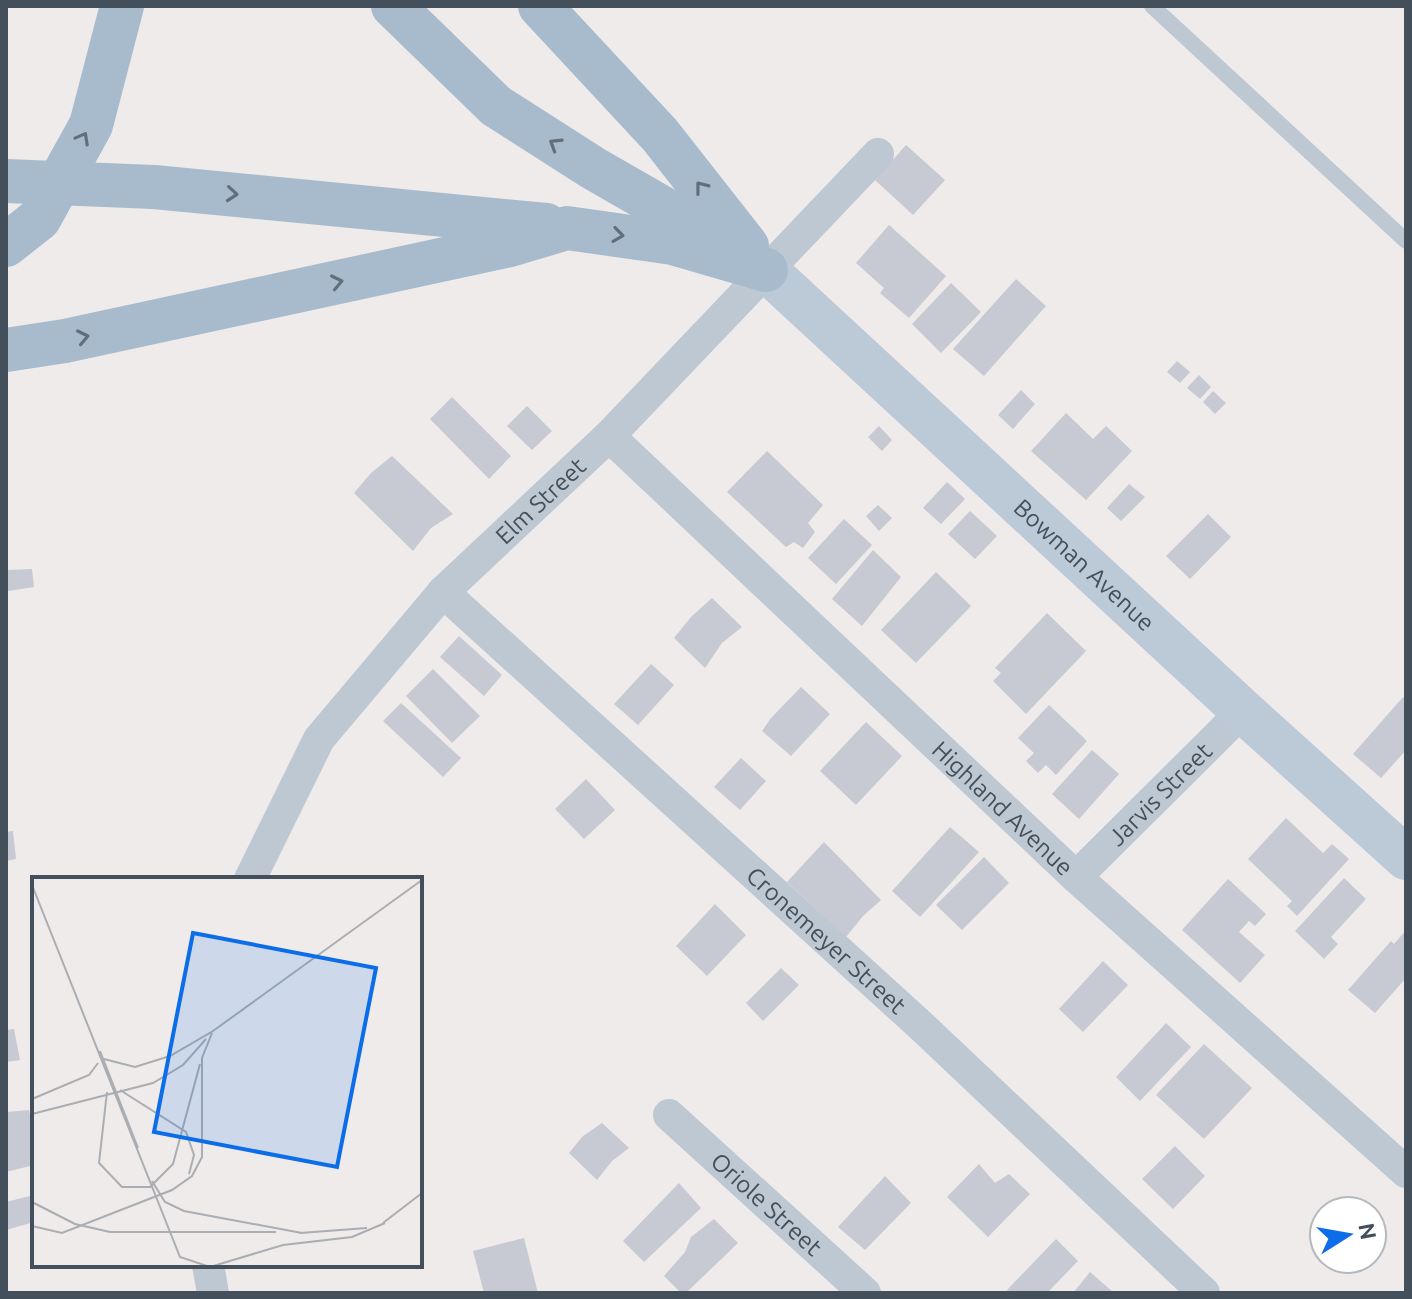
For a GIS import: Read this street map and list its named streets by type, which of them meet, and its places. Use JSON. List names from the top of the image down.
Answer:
{
  "streets": {
    "main road": ["Bowman Avenue"],
    "street": [
      "Elm Street",
      "Jarvis Street",
      "Highland Avenue",
      "Cronemeyer Street",
      "Oriole Street"
    ]
  },
  "crossings": [
    ["Elm Street", "Bowman Avenue"],
    ["Elm Street", "Highland Avenue"],
    ["Elm Street", "Cronemeyer Street"],
    ["Bowman Avenue", "Jarvis Street"],
    ["Jarvis Street", "Highland Avenue"]
  ],
  "north": "right"
}
